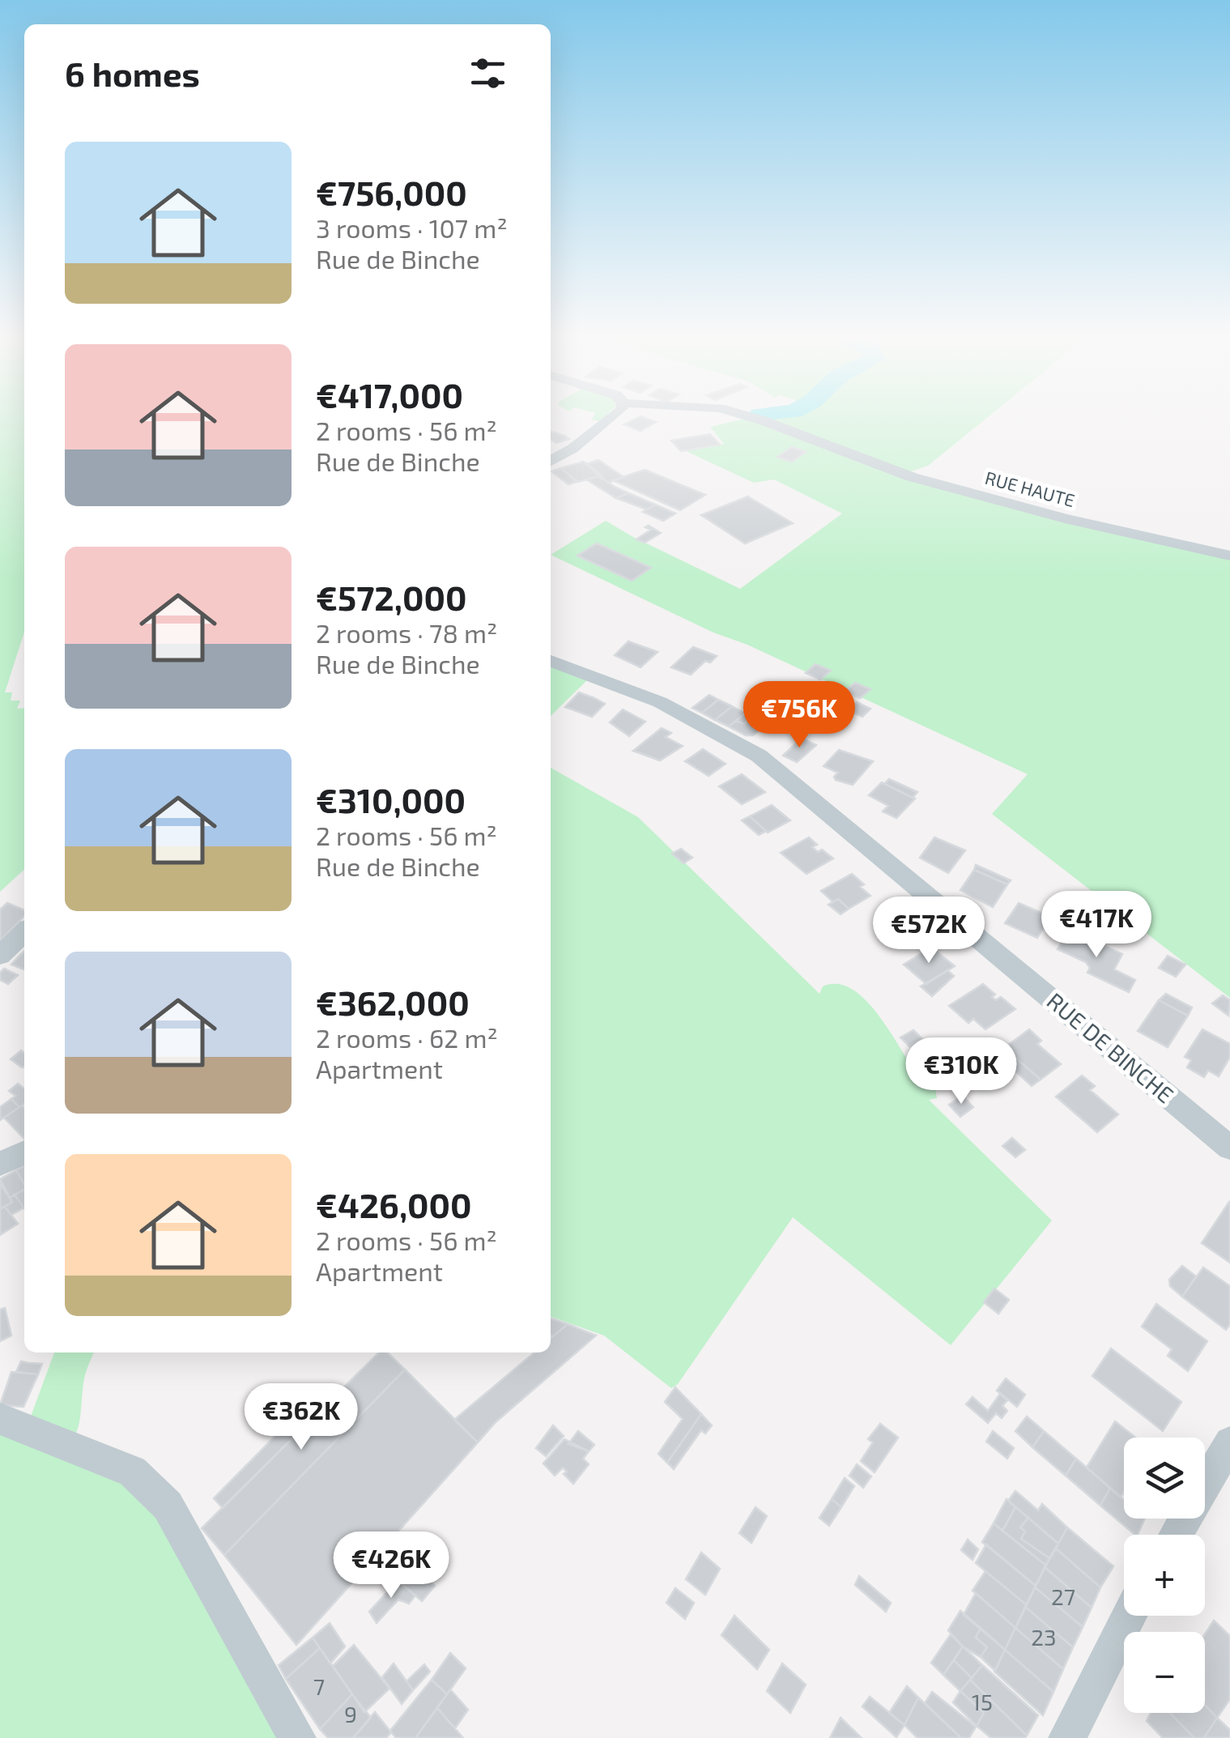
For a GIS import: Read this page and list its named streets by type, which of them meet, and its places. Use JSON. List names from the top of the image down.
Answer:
{
  "streets": {
    "street": ["RUE HAUTE", "RUE DE BINCHE"]
  },
  "house_numbers": [
    "27",
    "23",
    "7",
    "15",
    "9"
  ],
  "page": {
    "heading": "6 homes",
    "list": [
      {
        "name": "€756,000",
        "note": "3 rooms · 107 m² · Rue de Binche"
      },
      {
        "name": "€417,000",
        "note": "2 rooms · 56 m² · Rue de Binche"
      },
      {
        "name": "€572,000",
        "note": "2 rooms · 78 m² · Rue de Binche"
      },
      {
        "name": "€310,000",
        "note": "2 rooms · 56 m² · Rue de Binche"
      },
      {
        "name": "€362,000",
        "note": "2 rooms · 62 m² · Apartment"
      },
      {
        "name": "€426,000",
        "note": "2 rooms · 56 m² · Apartment"
      }
    ],
    "price": [
      "€756K",
      "€417K",
      "€572K",
      "€310K",
      "€362K",
      "€426K"
    ],
    "map_buttons": ["+", "−"]
  }
}
